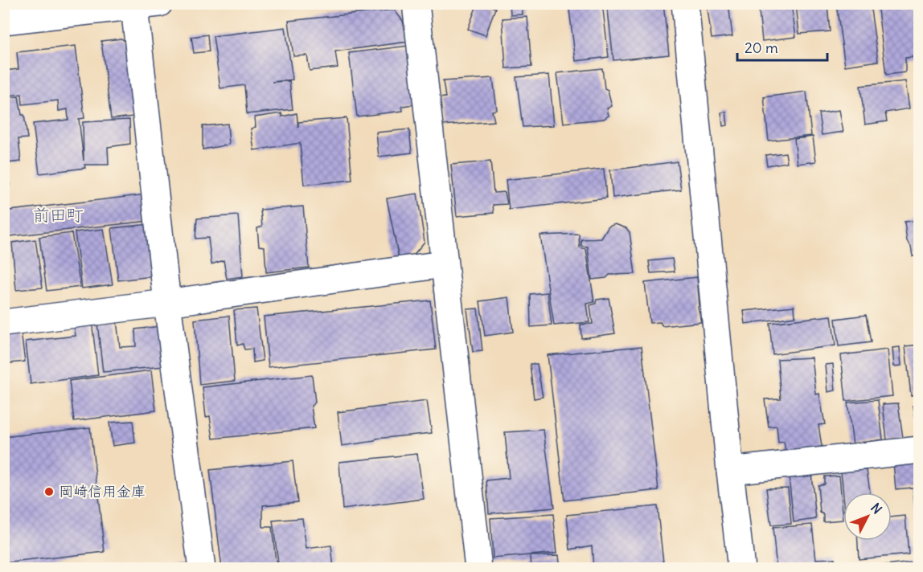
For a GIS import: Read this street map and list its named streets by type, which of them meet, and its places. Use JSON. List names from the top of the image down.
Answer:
{
  "districts": ["前田町"],
  "places": ["岡崎信用金庫"],
  "scale_bar": "20 m",
  "north": "top right"
}
